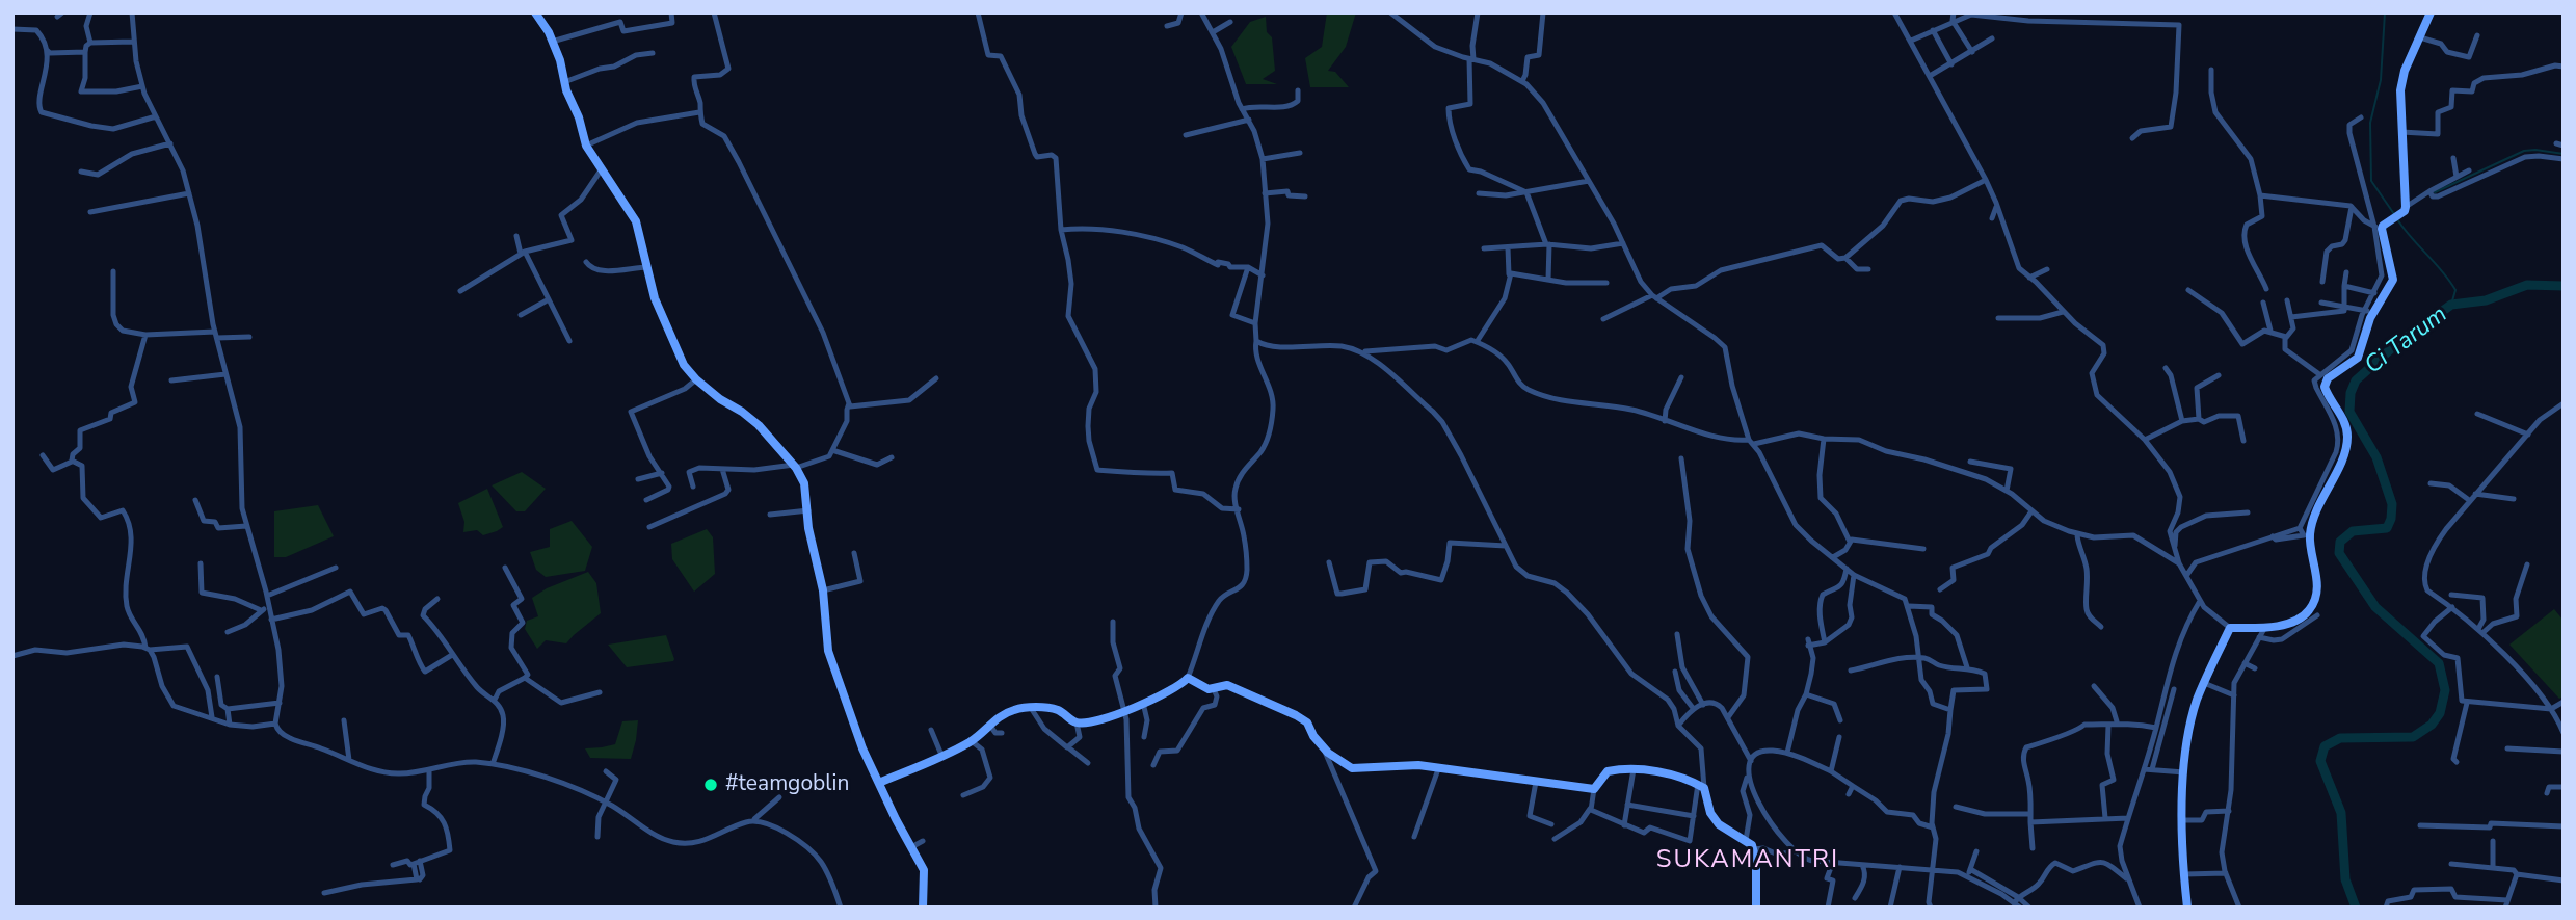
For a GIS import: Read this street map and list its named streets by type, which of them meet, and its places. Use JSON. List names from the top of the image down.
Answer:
{
  "districts": ["SUKAMANTRI"],
  "water": ["Ci Tarum"],
  "places": ["#teamgoblin"]
}
